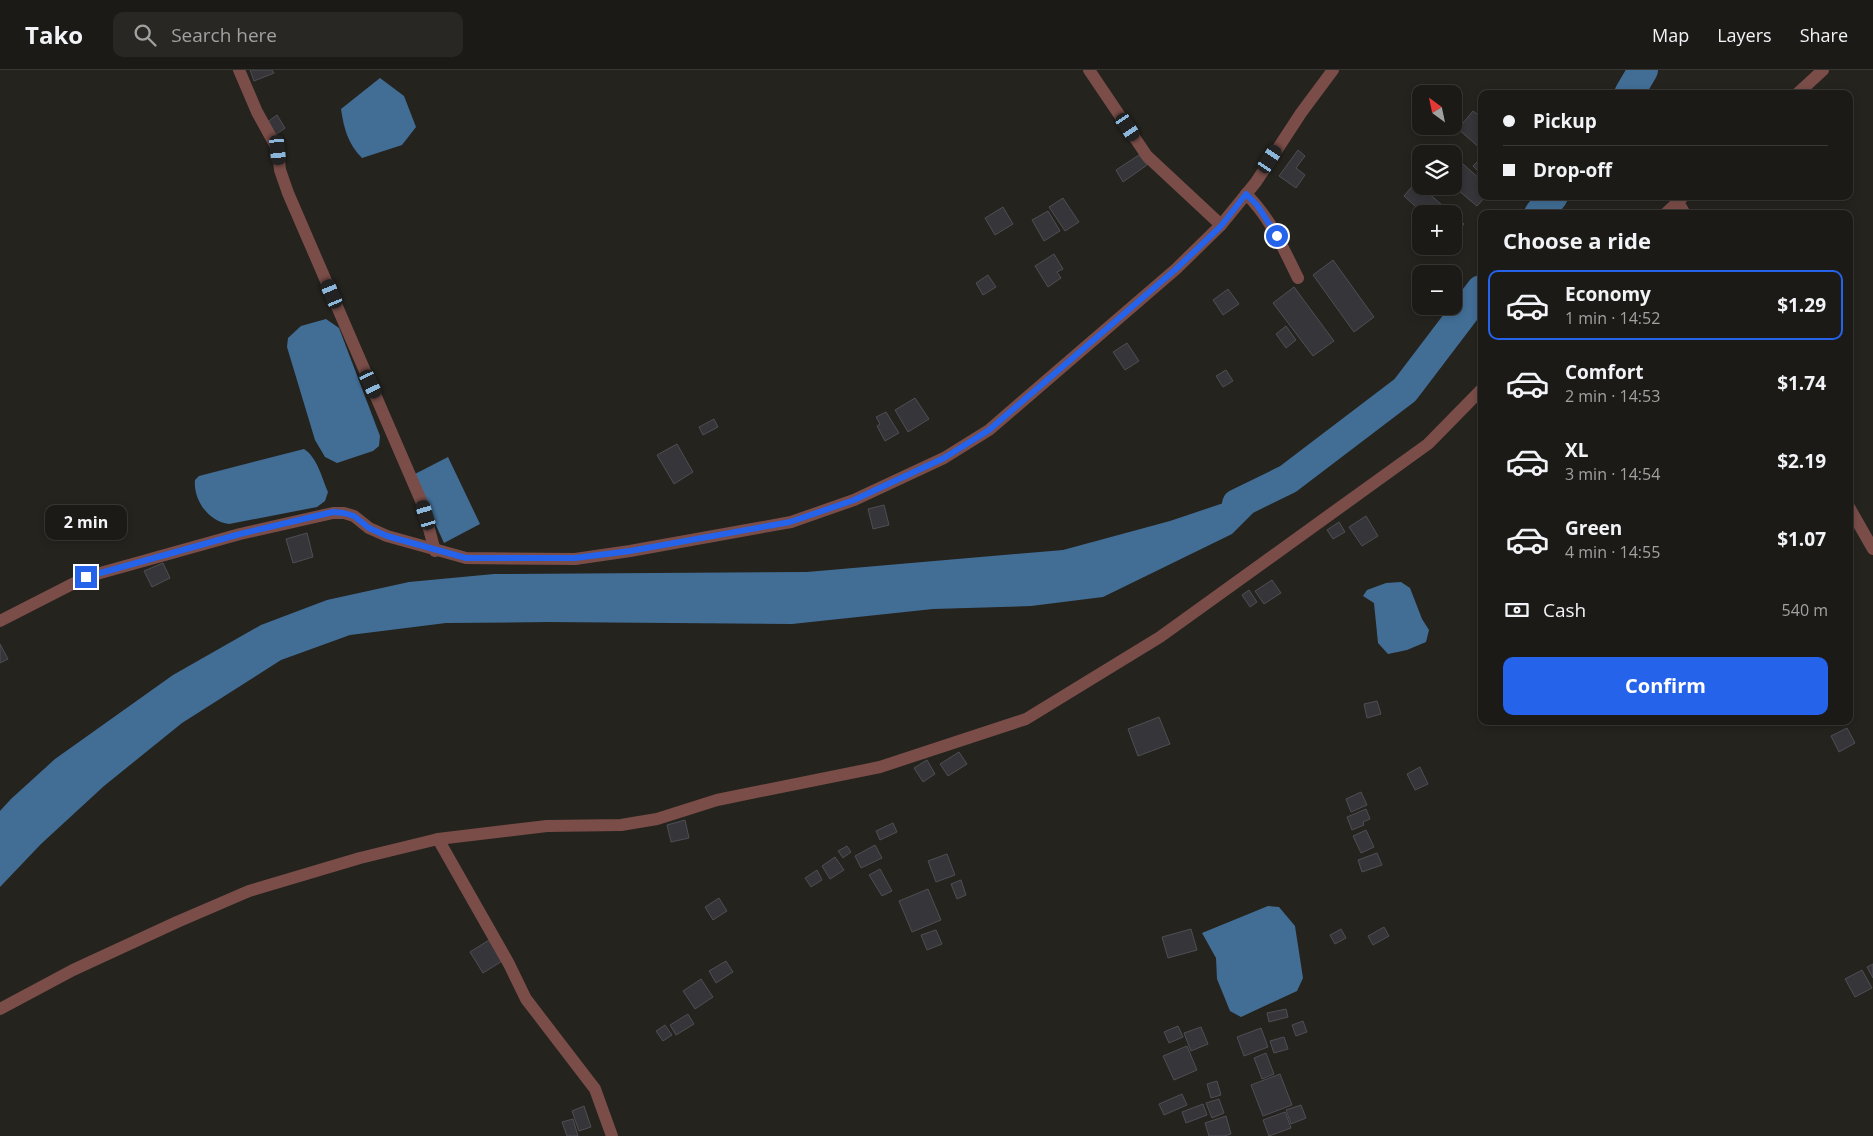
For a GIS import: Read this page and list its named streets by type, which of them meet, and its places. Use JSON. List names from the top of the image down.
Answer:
{
  "north": "top left",
  "page": {
    "header": "Tako",
    "search": "Search here",
    "nav": ["Map", "Layers", "Share"],
    "map_buttons": ["+", "−"],
    "banner": ["Pickup", "Drop-off"],
    "heading": "Choose a ride",
    "list": [
      {
        "name": "Economy",
        "note": "1 min · 14:52",
        "value": "$1.29"
      },
      {
        "name": "Comfort",
        "note": "2 min · 14:53",
        "value": "$1.74"
      },
      {
        "name": "XL",
        "note": "3 min · 14:54",
        "value": "$2.19"
      },
      {
        "name": "Green",
        "note": "4 min · 14:55",
        "value": "$1.07"
      }
    ],
    "bubble": "2 min",
    "pay": ["Cash", "540 m"],
    "buttons": "Confirm"
  }
}
